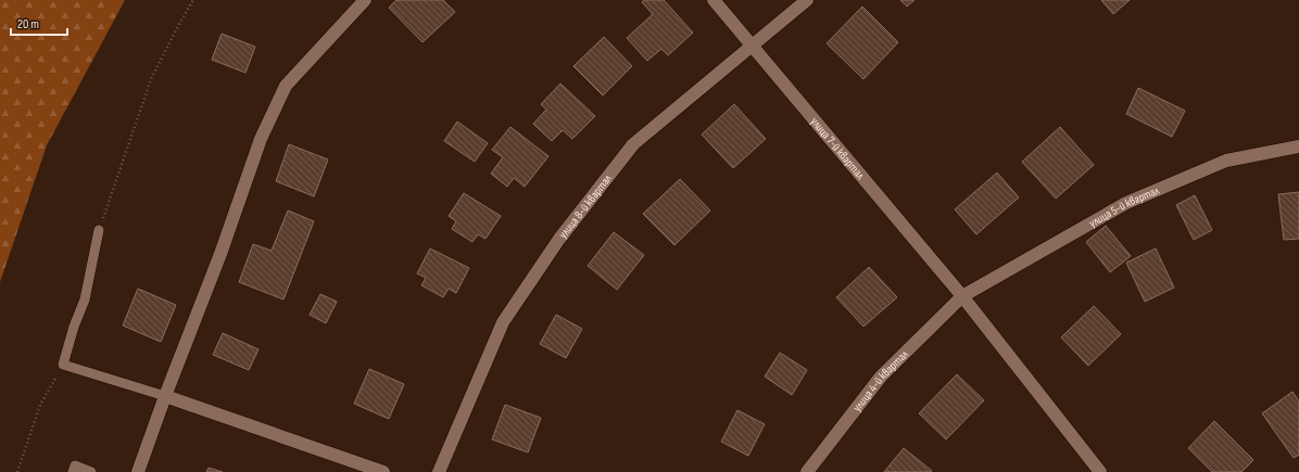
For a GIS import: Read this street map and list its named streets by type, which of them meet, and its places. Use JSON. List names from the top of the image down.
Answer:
{
  "streets": {
    "street": [
      "улица 7-й квартал",
      "улица 8-й квартал",
      "улица 5-й квартал",
      "улица 4-й квартал"
    ]
  },
  "crossings": [
    ["улица 7-й квартал", "улица 8-й квартал"],
    ["улица 7-й квартал", "улица 5-й квартал"],
    ["улица 7-й квартал", "улица 4-й квартал"],
    ["улица 5-й квартал", "улица 4-й квартал"]
  ],
  "scale_bar": "20 m"
}
